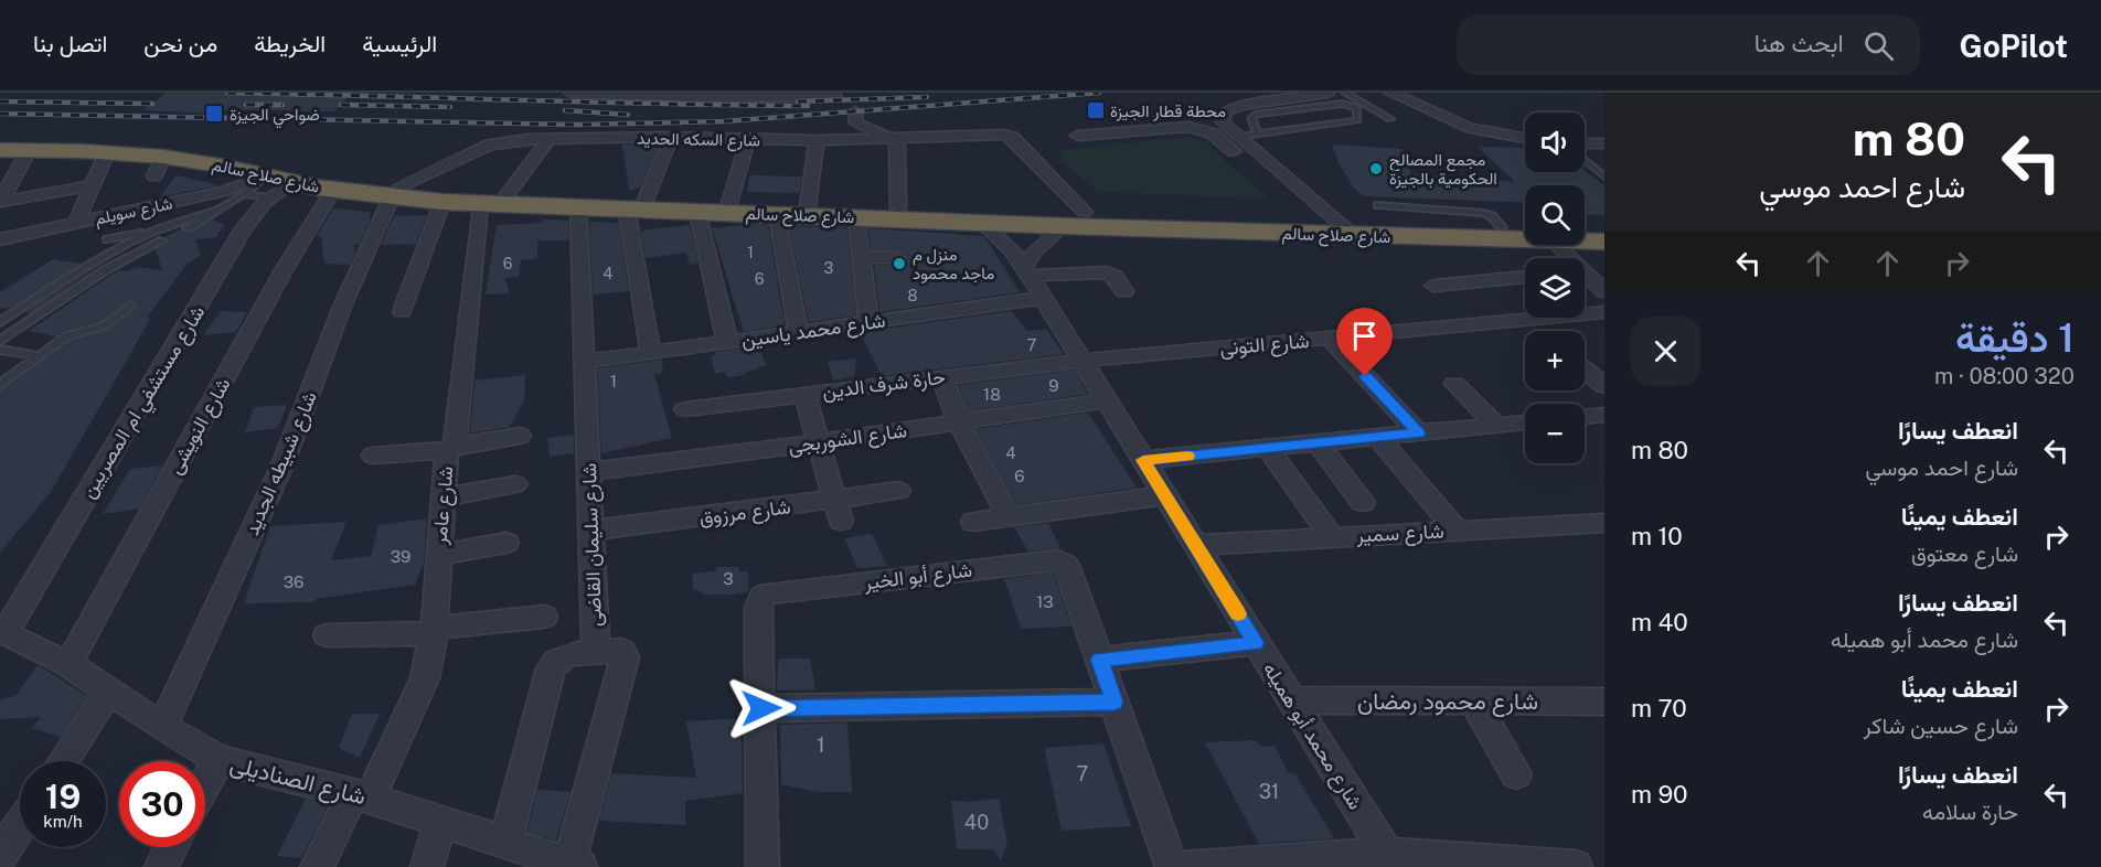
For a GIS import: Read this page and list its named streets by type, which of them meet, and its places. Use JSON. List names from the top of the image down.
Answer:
{
  "streets": {
    "highway": ["شارع صلاح سالم"],
    "street": [
      "شارع السكه الحديد",
      "شارع سويلم",
      "شارع محمد ياسين",
      "شارع التونى",
      "حارة شرف الدين",
      "شارع مستشفي ام المصريين",
      "شارع النويشى",
      "شارع الشوربجى",
      "شارع شبيطه الجديد",
      "شارع عامر",
      "شارع مرزوق",
      "شارع سمير",
      "شارع سليمان القاضى",
      "شارع أبو الخير",
      "شارع محمود رمضان",
      "شارع محمد أبو هميله",
      "شارع الصناديلى"
    ]
  },
  "crossings": [
    ["شارع السكه الحديد", "شارع صلاح سالم"],
    ["شارع السكه الحديد", "شارع شبيطه الجديد"],
    ["شارع صلاح سالم", "شارع سويلم"],
    ["شارع صلاح سالم", "شارع مستشفي ام المصريين"],
    ["شارع صلاح سالم", "شارع النويشى"],
    ["شارع صلاح سالم", "شارع شبيطه الجديد"],
    ["شارع صلاح سالم", "شارع عامر"],
    ["شارع صلاح سالم", "شارع سليمان القاضى"],
    ["شارع صلاح سالم", "شارع محمد أبو هميله"],
    ["شارع سويلم", "شارع مستشفي ام المصريين"],
    ["شارع محمد ياسين", "شارع سليمان القاضى"],
    ["شارع محمد ياسين", "شارع محمد أبو هميله"],
    ["شارع التونى", "حارة شرف الدين"],
    ["شارع التونى", "شارع محمد أبو هميله"],
    ["حارة شرف الدين", "شارع محمد أبو هميله"],
    ["شارع مستشفي ام المصريين", "شارع الصناديلى"],
    ["شارع النويشى", "شارع الصناديلى"],
    ["شارع الشوربجى", "شارع سليمان القاضى"],
    ["شارع الشوربجى", "شارع محمد أبو هميله"],
    ["شارع شبيطه الجديد", "شارع الصناديلى"],
    ["شارع عامر", "شارع الصناديلى"],
    ["شارع مرزوق", "شارع سليمان القاضى"],
    ["شارع سمير", "شارع محمد أبو هميله"],
    ["شارع سليمان القاضى", "شارع الصناديلى"],
    ["شارع محمود رمضان", "شارع محمد أبو هميله"]
  ],
  "places": {
    "transit": ["محطة قطار الجيزة", "ضواحي الجيزة"],
    "other": ["مجمع المصالح الحكومية بالجيزة", "منزل م ماجد محمود"]
  },
  "house_numbers": [
    "1",
    "6",
    "3",
    "4",
    "6",
    "8",
    "7",
    "1",
    "9",
    "18",
    "4",
    "6",
    "39",
    "3",
    "36",
    "13",
    "1",
    "7",
    "31",
    "40"
  ],
  "page": {
    "header": "GoPilot",
    "search": "ابحث هنا",
    "nav": [
      "الرئيسية",
      "الخريطة",
      "من نحن",
      "اتصل بنا"
    ],
    "turn": ["80 m", "شارع احمد موسي"],
    "map_buttons": ["+", "−"],
    "heading": ["1 دقيقة", "320 m · 08:00"],
    "list": [
      {
        "name": "انعطف يسارًا",
        "note": "شارع احمد موسي",
        "value": "80 m"
      },
      {
        "name": "انعطف يمينًا",
        "note": "شارع معتوق",
        "value": "10 m"
      },
      {
        "name": "انعطف يسارًا",
        "note": "شارع محمد أبو هميله",
        "value": "40 m"
      },
      {
        "name": "انعطف يمينًا",
        "note": "شارع حسين شاكر",
        "value": "70 m"
      },
      {
        "name": "انعطف يسارًا",
        "note": "حارة سلامه",
        "value": "90 m"
      }
    ],
    "speed": "19 km/h",
    "limit": "30"
  }
}
